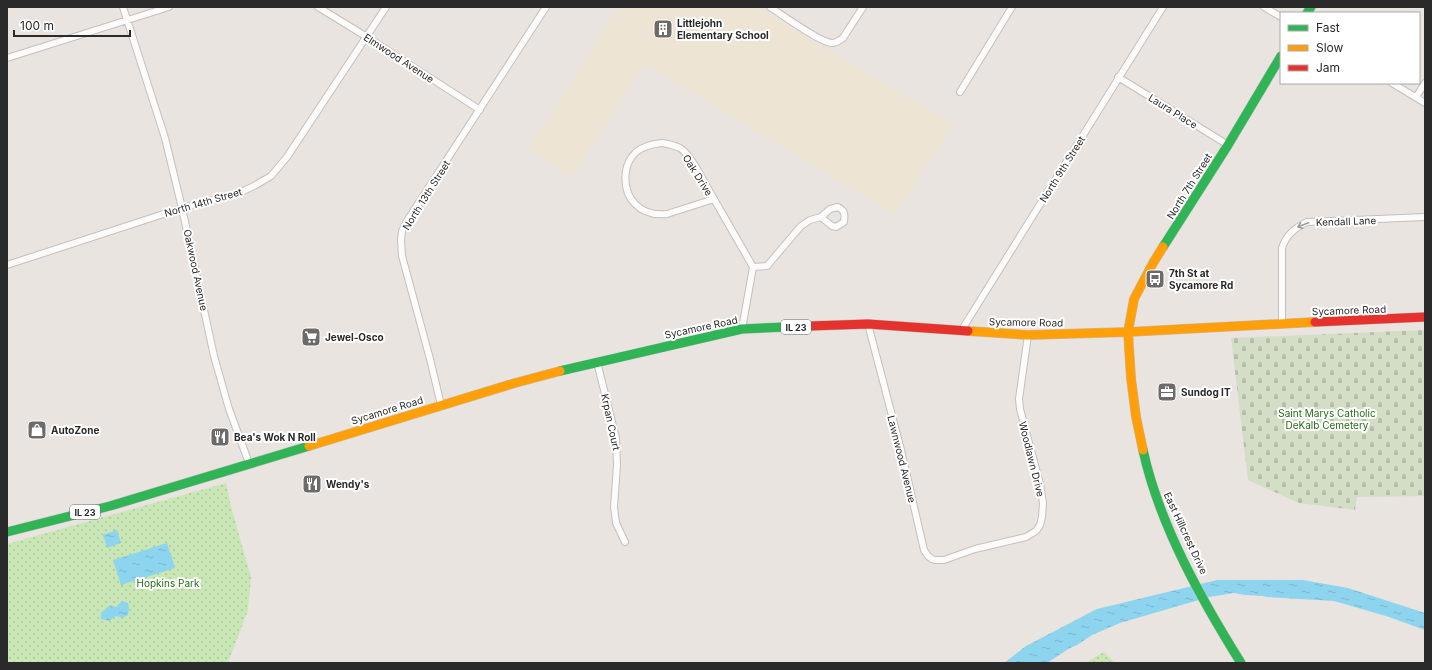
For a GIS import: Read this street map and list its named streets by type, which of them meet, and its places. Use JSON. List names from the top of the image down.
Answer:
{
  "streets": {
    "main road": [
      "North 7th Street",
      "Sycamore Road",
      "IL 23",
      "East Hillcrest Drive"
    ],
    "street": [
      "Elmwood Avenue",
      "Laura Place",
      "North 9th Street",
      "Oak Drive",
      "North 13th Street",
      "North 14th Street",
      "Kendall Lane",
      "Oakwood Avenue",
      "Krpan Court",
      "Lawnwood Avenue",
      "Woodlawn Drive"
    ]
  },
  "crossings": [
    ["Elmwood Avenue", "North 13th Street"],
    ["Elmwood Avenue", "North 14th Street"],
    ["Laura Place", "North 9th Street"],
    ["Laura Place", "North 7th Street"],
    ["North 9th Street", "Sycamore Road"],
    ["North 7th Street", "Sycamore Road"],
    ["North 7th Street", "East Hillcrest Drive"],
    ["North 13th Street", "Sycamore Road"],
    ["North 14th Street", "Oakwood Avenue"],
    ["Kendall Lane", "Sycamore Road"],
    ["Oakwood Avenue", "Sycamore Road"],
    ["Sycamore Road", "Krpan Court"],
    ["Sycamore Road", "Lawnwood Avenue"],
    ["Sycamore Road", "Woodlawn Drive"],
    ["Sycamore Road", "East Hillcrest Drive"],
    ["Lawnwood Avenue", "Woodlawn Drive"]
  ],
  "parks": ["Saint Marys Catholic DeKalb Cemetery", "Hopkins Park"],
  "places": {
    "building": ["Littlejohn Elementary School"],
    "bus stop": ["7th St at Sycamore Rd"],
    "supermarket": ["Jewel-Osco"],
    "office": ["Sundog IT"],
    "shop": ["AutoZone"],
    "restaurant": ["Bea's Wok N Roll", "Wendy's"]
  },
  "legend": ["Fast", "Slow", "Jam"],
  "scale_bar": "100 m"
}
